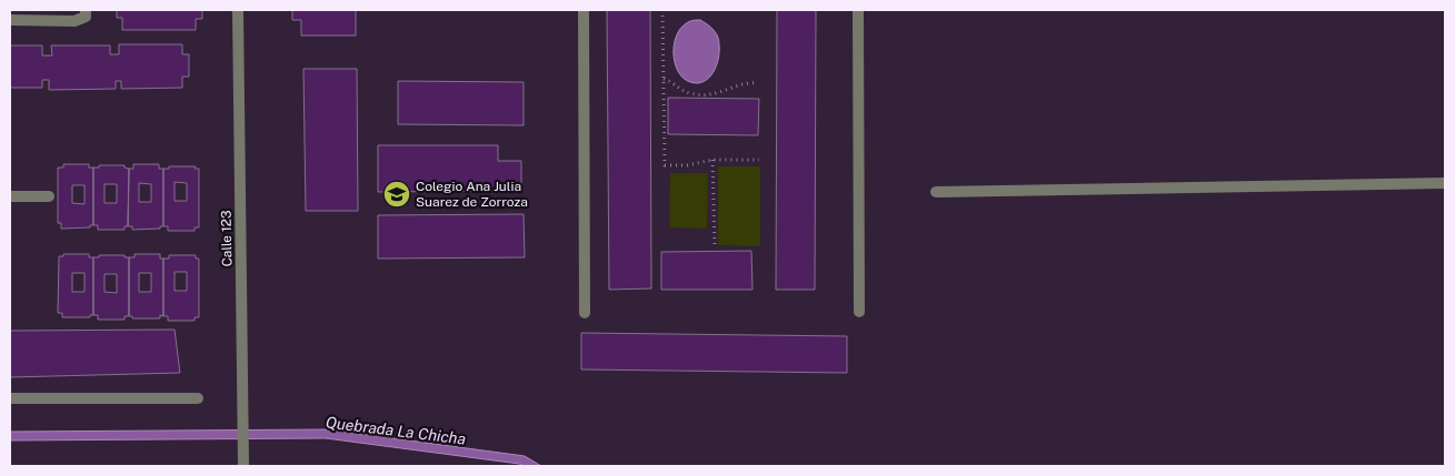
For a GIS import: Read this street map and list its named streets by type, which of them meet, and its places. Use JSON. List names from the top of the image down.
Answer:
{
  "streets": {
    "street": ["Calle 123"]
  },
  "water": ["Quebrada La Chicha"],
  "places": {
    "school or university": ["Colegio Ana Julia Suarez de Zorroza"]
  }
}
